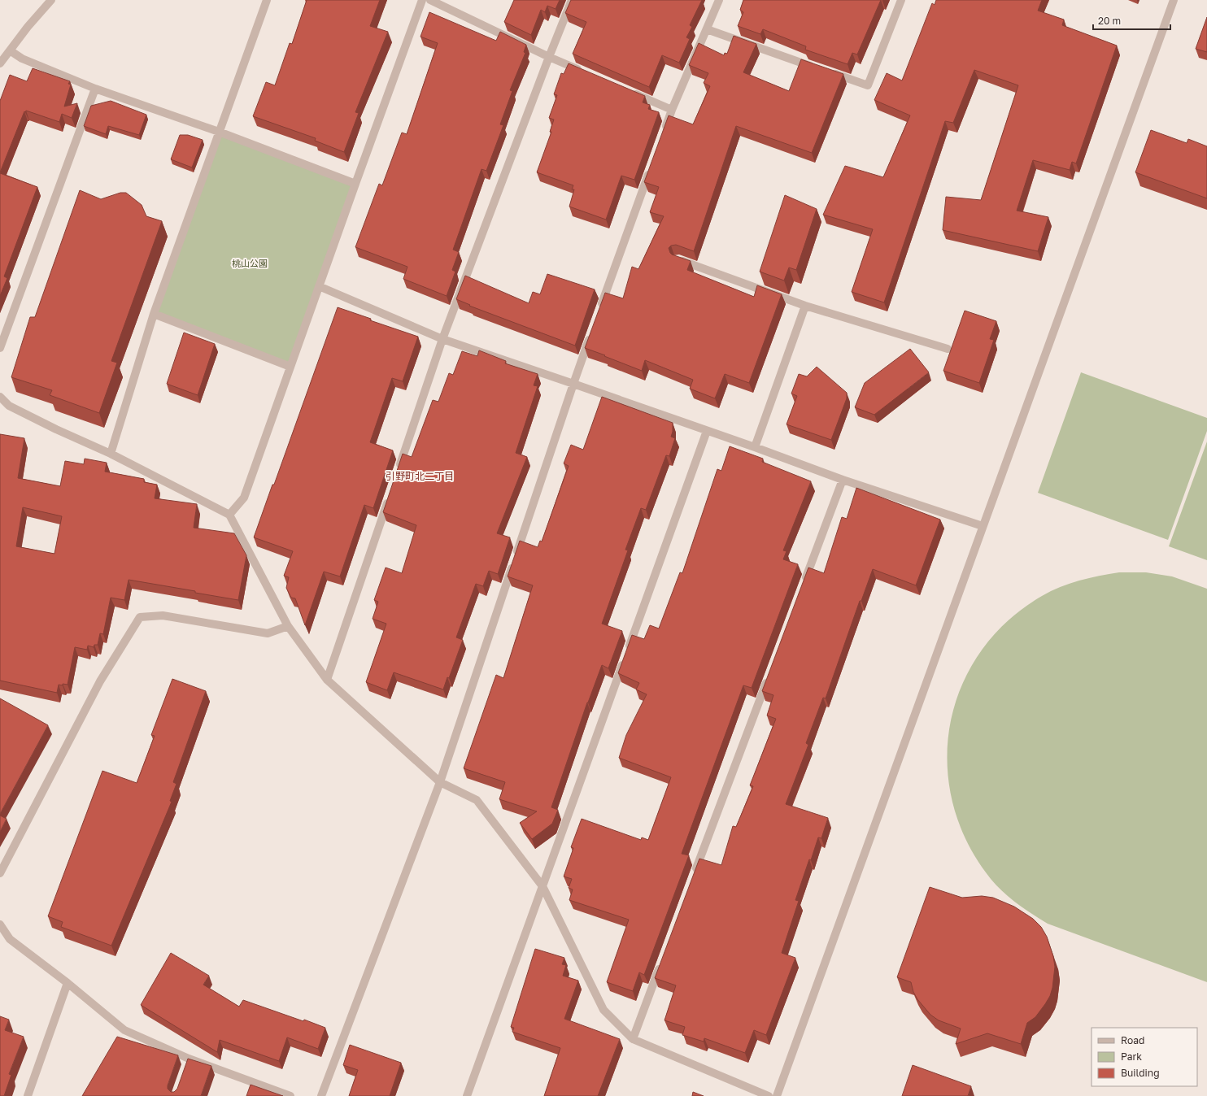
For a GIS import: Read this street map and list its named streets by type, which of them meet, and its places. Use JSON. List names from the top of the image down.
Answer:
{
  "districts": ["引野町北二丁目"],
  "parks": ["桃山公園"],
  "legend": ["Road", "Park", "Building"],
  "scale_bar": "20 m"
}
